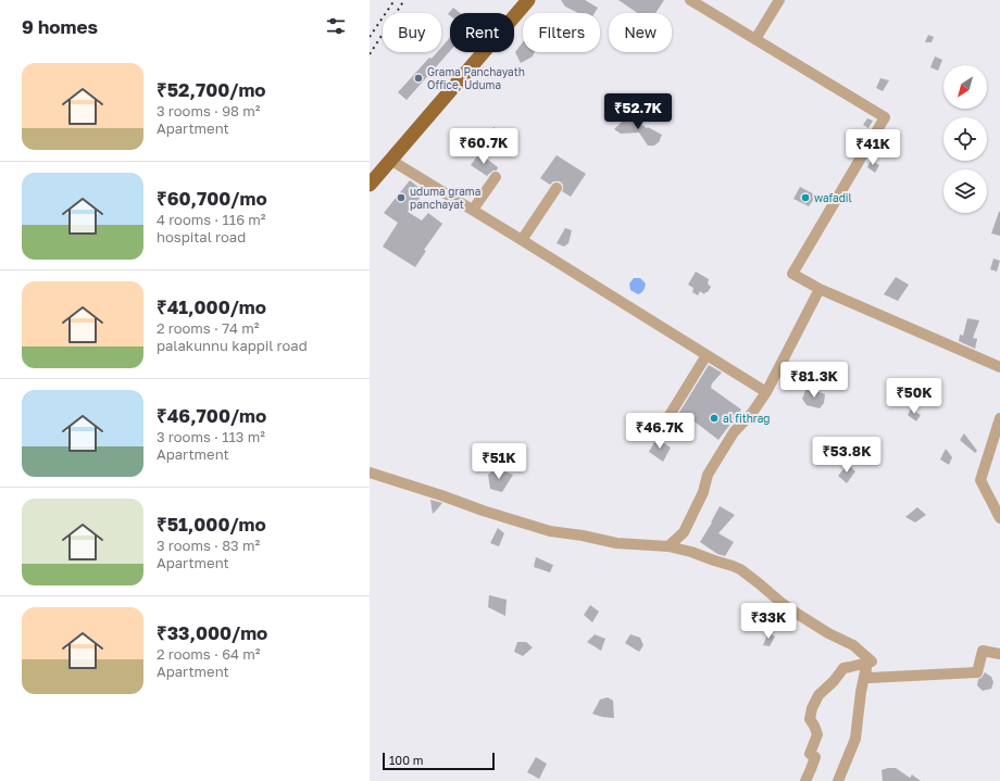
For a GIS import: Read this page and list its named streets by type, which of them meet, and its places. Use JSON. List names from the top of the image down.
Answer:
{
  "places": [
    "Grama Panchayath Office, Uduma",
    "uduma grama panchayat",
    "wafadil",
    "al fithrag"
  ],
  "scale_bar": "100 m",
  "north": "bottom left",
  "page": {
    "heading": "9 homes",
    "chip": [
      "Buy",
      "Rent",
      "Filters",
      "New"
    ],
    "list": [
      {
        "name": "₹52,700/mo",
        "note": "3 rooms · 98 m² · Apartment"
      },
      {
        "name": "₹60,700/mo",
        "note": "4 rooms · 116 m² · hospital road"
      },
      {
        "name": "₹41,000/mo",
        "note": "2 rooms · 74 m² · palakunnu kappil road"
      },
      {
        "name": "₹46,700/mo",
        "note": "3 rooms · 113 m² · Apartment"
      },
      {
        "name": "₹51,000/mo",
        "note": "3 rooms · 83 m² · Apartment"
      },
      {
        "name": "₹33,000/mo",
        "note": "2 rooms · 64 m² · Apartment"
      }
    ],
    "price": [
      "₹52.7K",
      "₹60.7K",
      "₹41K",
      "₹81.3K",
      "₹50K",
      "₹46.7K",
      "₹53.8K",
      "₹51K",
      "₹33K"
    ],
    "scale": "100 m"
  }
}
